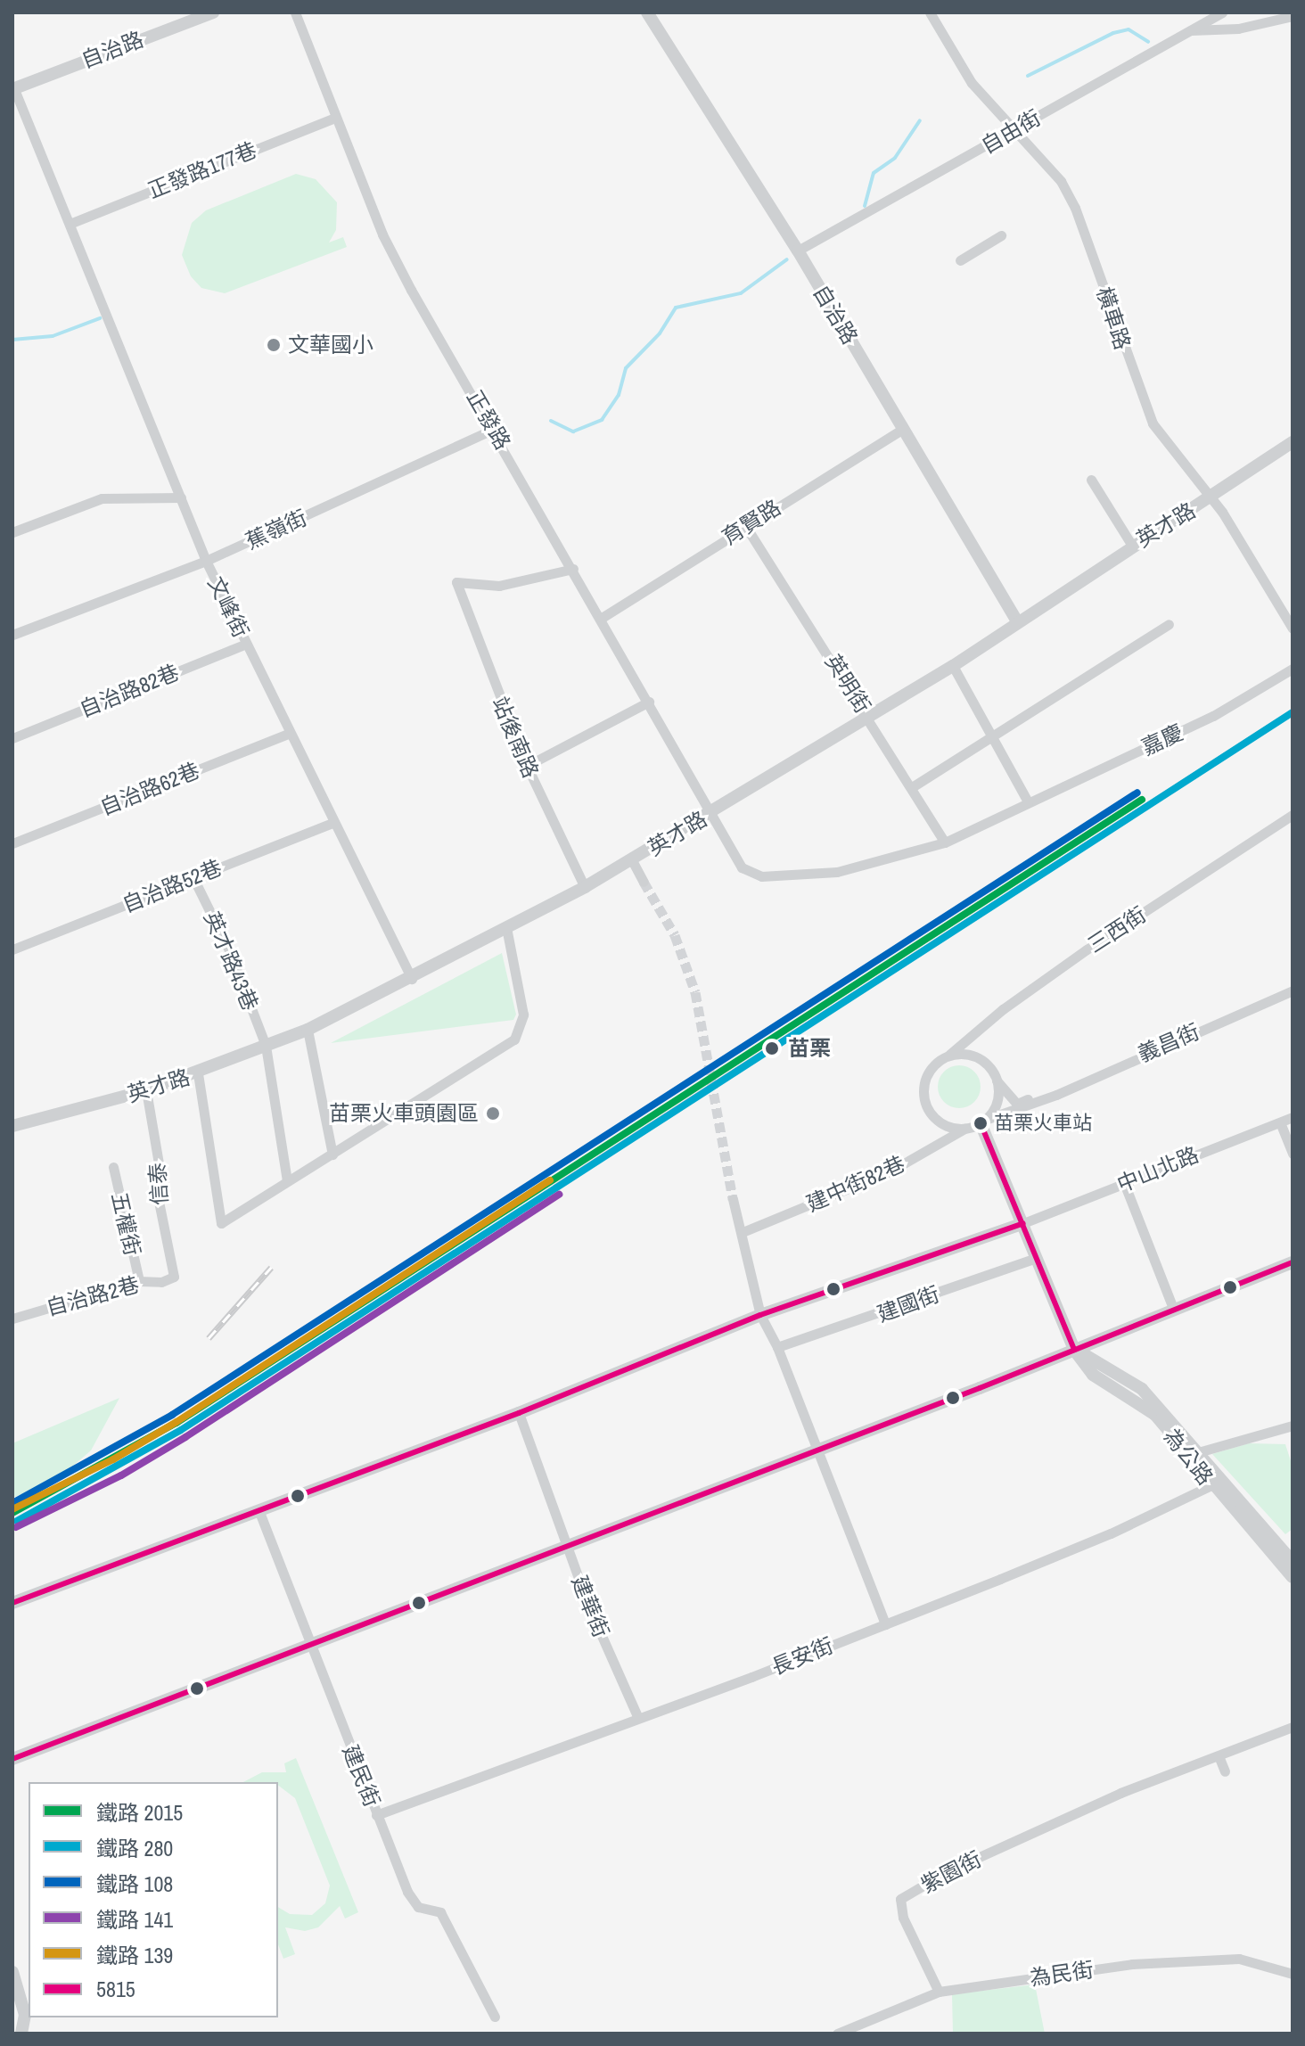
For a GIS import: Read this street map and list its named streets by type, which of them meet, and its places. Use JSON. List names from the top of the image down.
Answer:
{
  "streets": {
    "street": [
      "自治路",
      "自由街",
      "正發路177巷",
      "橫車路",
      "正發路",
      "育賢路",
      "英才路",
      "蕉嶺街",
      "文峰街",
      "英明街",
      "自治路82巷",
      "站後南路",
      "嘉慶",
      "自治路62巷",
      "自治路52巷",
      "三西街",
      "英才路43巷",
      "義昌街",
      "中山北路",
      "信泰",
      "建中街82巷",
      "五權街",
      "自治路2巷",
      "建國街",
      "為公路",
      "建華街",
      "長安街",
      "建民街",
      "紫園街",
      "為民街"
    ]
  },
  "crossings": [
    ["自治路", "自由街"],
    ["自治路", "育賢路"],
    ["自治路", "英才路"],
    ["自治路", "文峰街"],
    ["自由街", "橫車路"],
    ["正發路177巷", "正發路"],
    ["正發路177巷", "文峰街"],
    ["橫車路", "英才路"],
    ["正發路", "育賢路"],
    ["正發路", "英才路"],
    ["正發路", "蕉嶺街"],
    ["正發路", "英明街"],
    ["正發路", "站後南路"],
    ["正發路", "嘉慶"],
    ["育賢路", "英明街"],
    ["英才路", "文峰街"],
    ["英才路", "英明街"],
    ["英才路", "站後南路"],
    ["英才路", "英才路43巷"],
    ["英才路", "信泰"],
    ["蕉嶺街", "文峰街"],
    ["文峰街", "自治路82巷"],
    ["文峰街", "自治路62巷"],
    ["文峰街", "自治路52巷"],
    ["英明街", "嘉慶"],
    ["自治路52巷", "英才路43巷"],
    ["三西街", "義昌街"],
    ["三西街", "建中街82巷"],
    ["義昌街", "建中街82巷"],
    ["信泰", "自治路2巷"],
    ["五權街", "自治路2巷"],
    ["為公路", "長安街"],
    ["建華街", "長安街"],
    ["長安街", "建民街"],
    ["紫園街", "為民街"]
  ],
  "places": [
    "文華國小",
    "苗栗",
    "苗栗火車頭園區",
    "苗栗火車站"
  ],
  "lines": [
    "rail line 280",
    "rail line 108",
    "rail line 2015",
    "transit line 5815",
    "rail line 139",
    "rail line 141"
  ],
  "legend": [
    "鐵路 2015",
    "鐵路 280",
    "鐵路 108",
    "鐵路 141",
    "鐵路 139",
    "5815"
  ]
}
